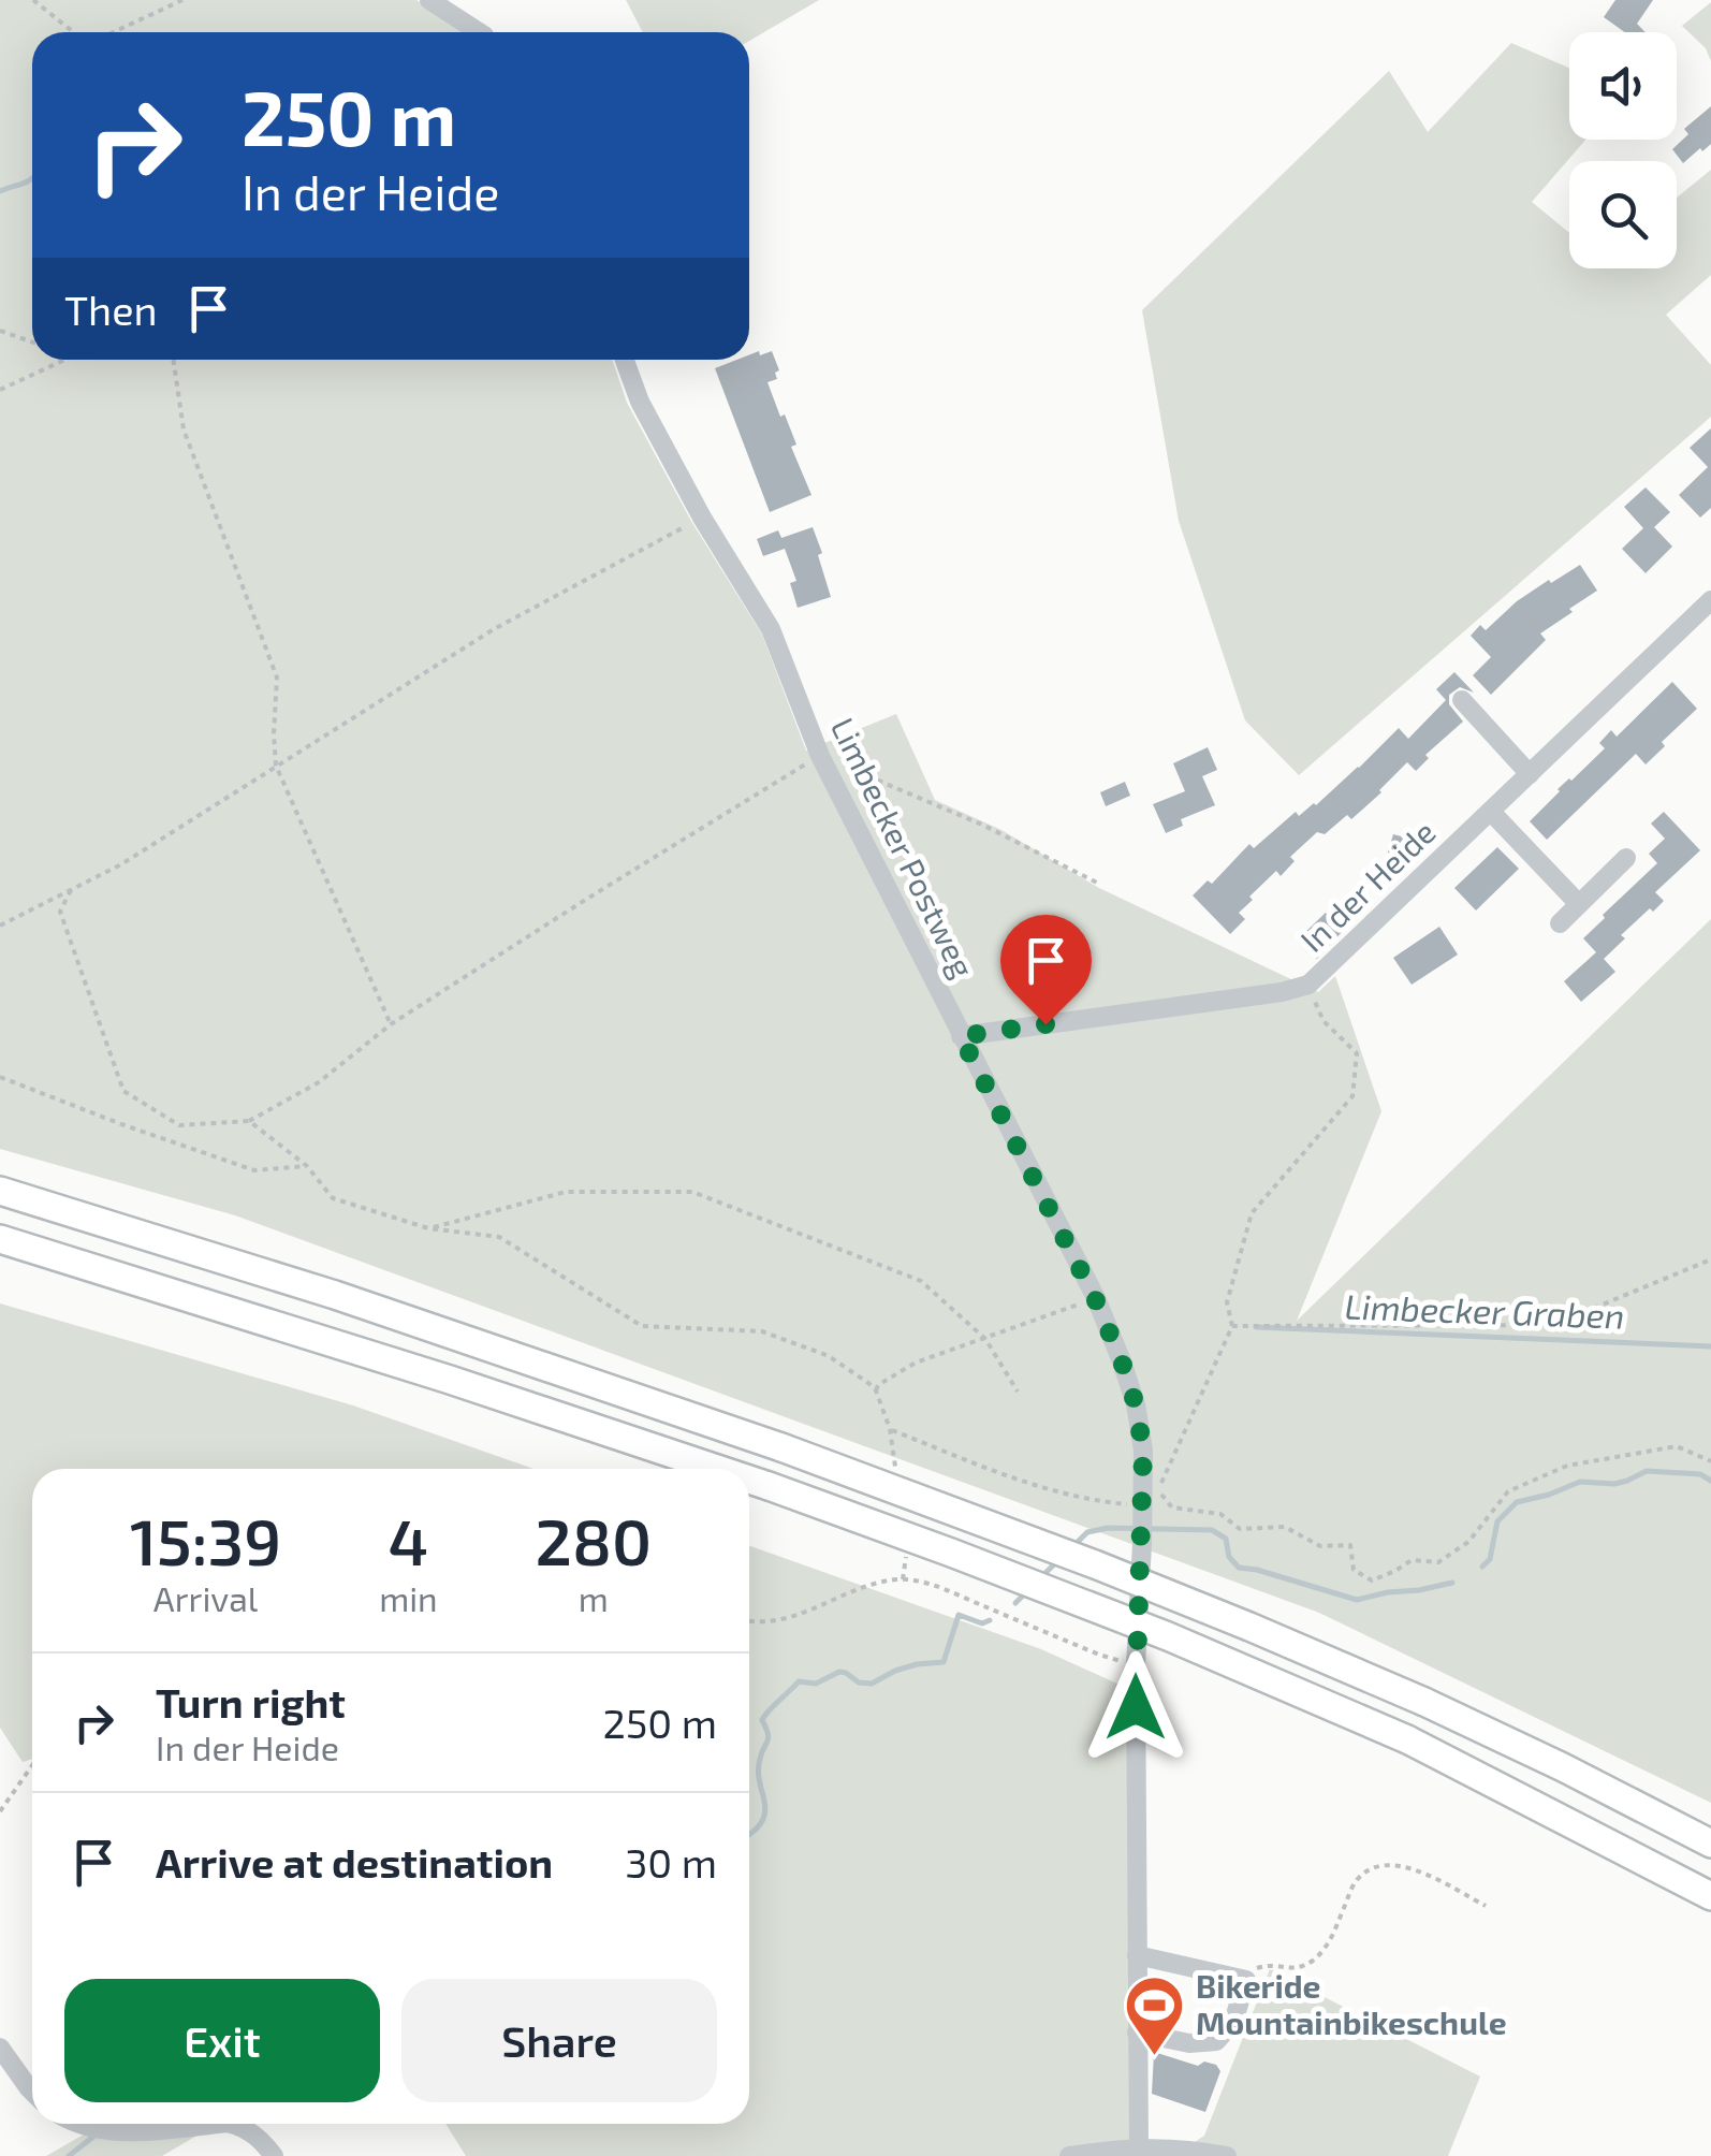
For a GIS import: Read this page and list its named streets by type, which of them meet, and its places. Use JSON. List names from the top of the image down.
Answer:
{
  "streets": {
    "street": ["Limbecker Postweg", "In der Heide"]
  },
  "crossings": [
    ["Limbecker Postweg", "In der Heide"]
  ],
  "water": ["Limbecker Graben"],
  "places": {
    "sports": ["Bikeride Mountainbikeschule"]
  },
  "page": {
    "turn": ["250 m", "In der Heide"],
    "then": "Then",
    "eta": [
      "15:39",
      "Arrival",
      "4",
      "min",
      "280",
      "m"
    ],
    "list": [
      {
        "name": "Turn right",
        "note": "In der Heide",
        "value": "250 m"
      },
      {
        "name": "Arrive at destination",
        "value": "30 m"
      }
    ],
    "buttons": ["Exit", "Share"]
  }
}
